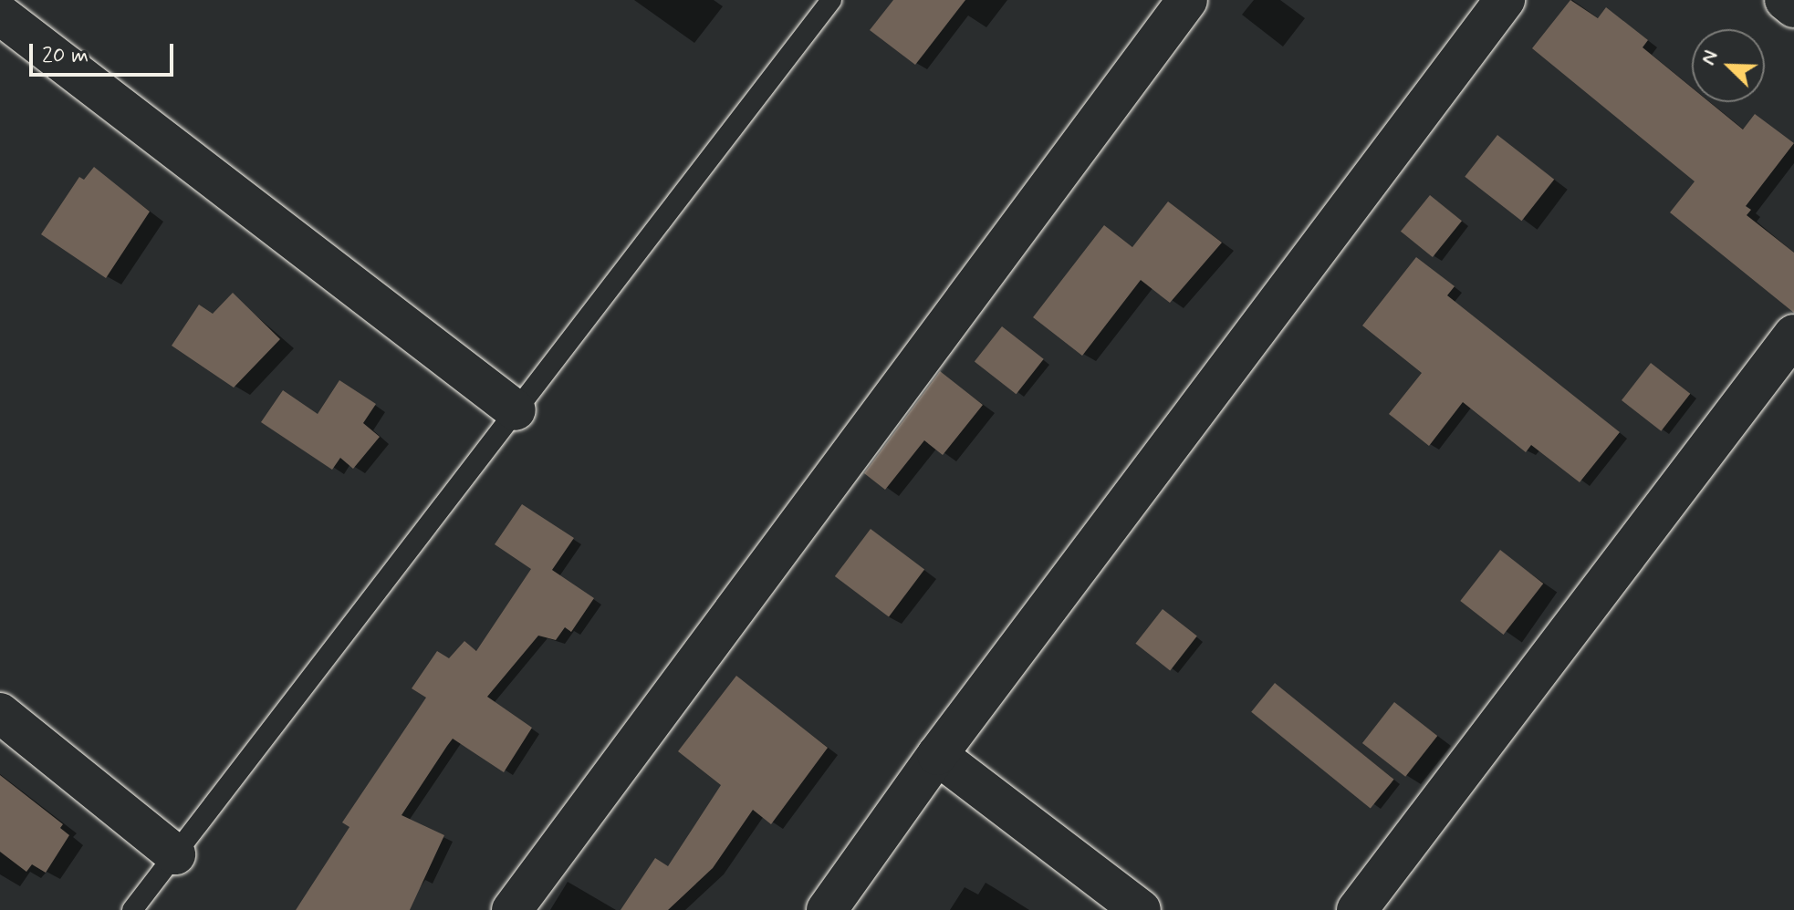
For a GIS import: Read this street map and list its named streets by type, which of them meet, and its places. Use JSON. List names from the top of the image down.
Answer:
{
  "scale_bar": "20 m",
  "north": "top left"
}
